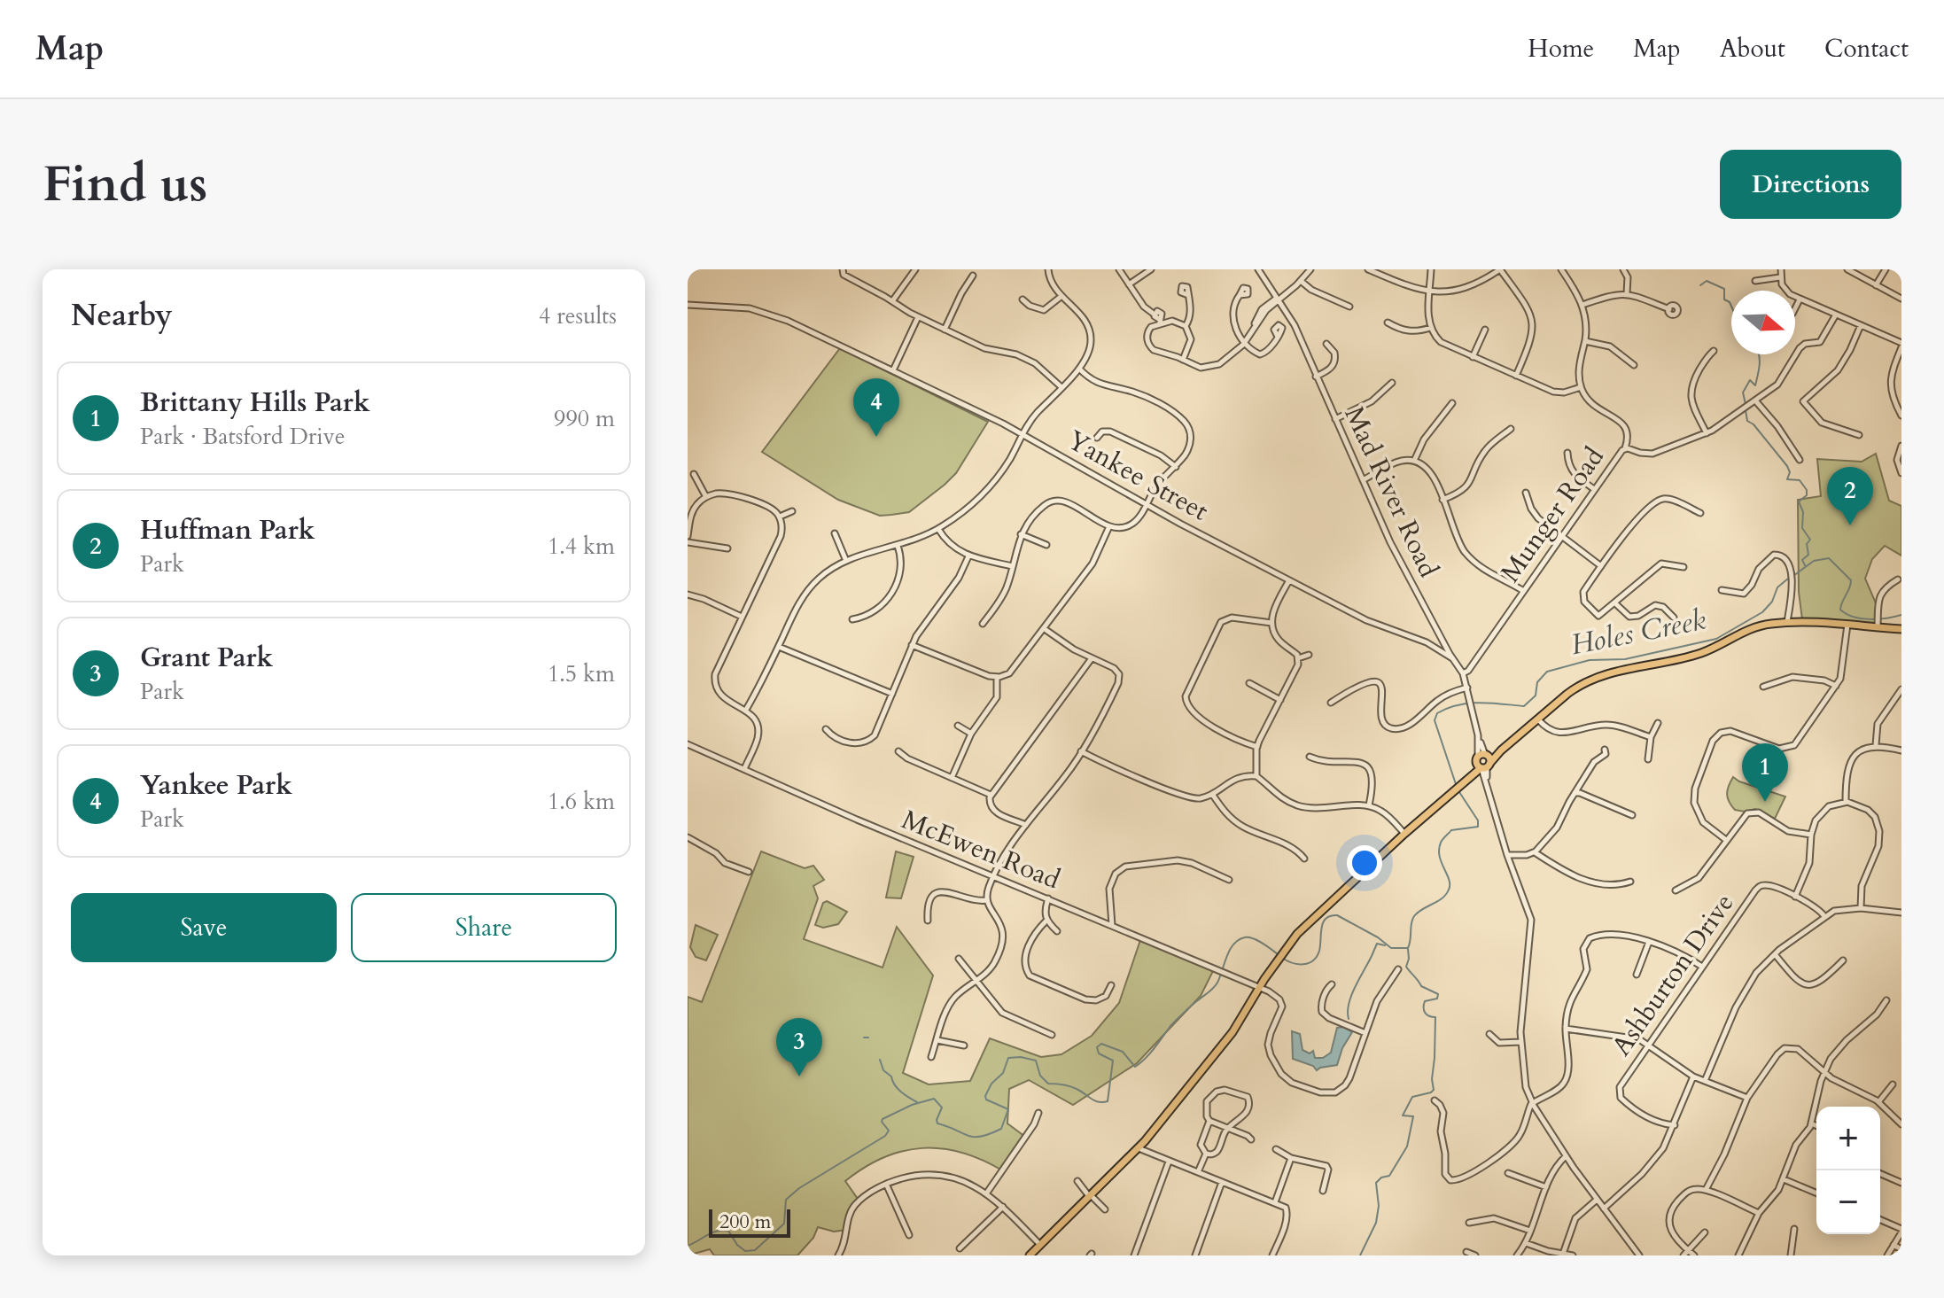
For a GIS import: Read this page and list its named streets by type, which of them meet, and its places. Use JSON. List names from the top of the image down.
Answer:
{
  "streets": {
    "street": [
      "Yankee Street",
      "Mad River Road",
      "Munger Road",
      "McEwen Road",
      "Ashburton Drive"
    ]
  },
  "crossings": [
    ["Yankee Street", "Mad River Road"],
    ["Mad River Road", "Munger Road"]
  ],
  "water": ["Holes Creek"],
  "scale_bar": "200 m",
  "north": "right",
  "page": {
    "header": "Map",
    "nav": [
      "Home",
      "Map",
      "About",
      "Contact"
    ],
    "buttons": [
      "Directions",
      ["Save", "Share"]
    ],
    "title": "Find us",
    "heading": ["Nearby", "4 results"],
    "list": [
      {
        "mark": "1",
        "name": "Brittany Hills Park",
        "note": "Park · Batsford Drive",
        "value": "990 m"
      },
      {
        "mark": "2",
        "name": "Huffman Park",
        "note": "Park",
        "value": "1.4 km"
      },
      {
        "mark": "3",
        "name": "Grant Park",
        "note": "Park",
        "value": "1.5 km"
      },
      {
        "mark": "4",
        "name": "Yankee Park",
        "note": "Park",
        "value": "1.6 km"
      }
    ],
    "pins": [
      "4",
      "2",
      "1",
      "3"
    ],
    "map_buttons": ["+", "−"],
    "scale": "200 m"
  }
}
